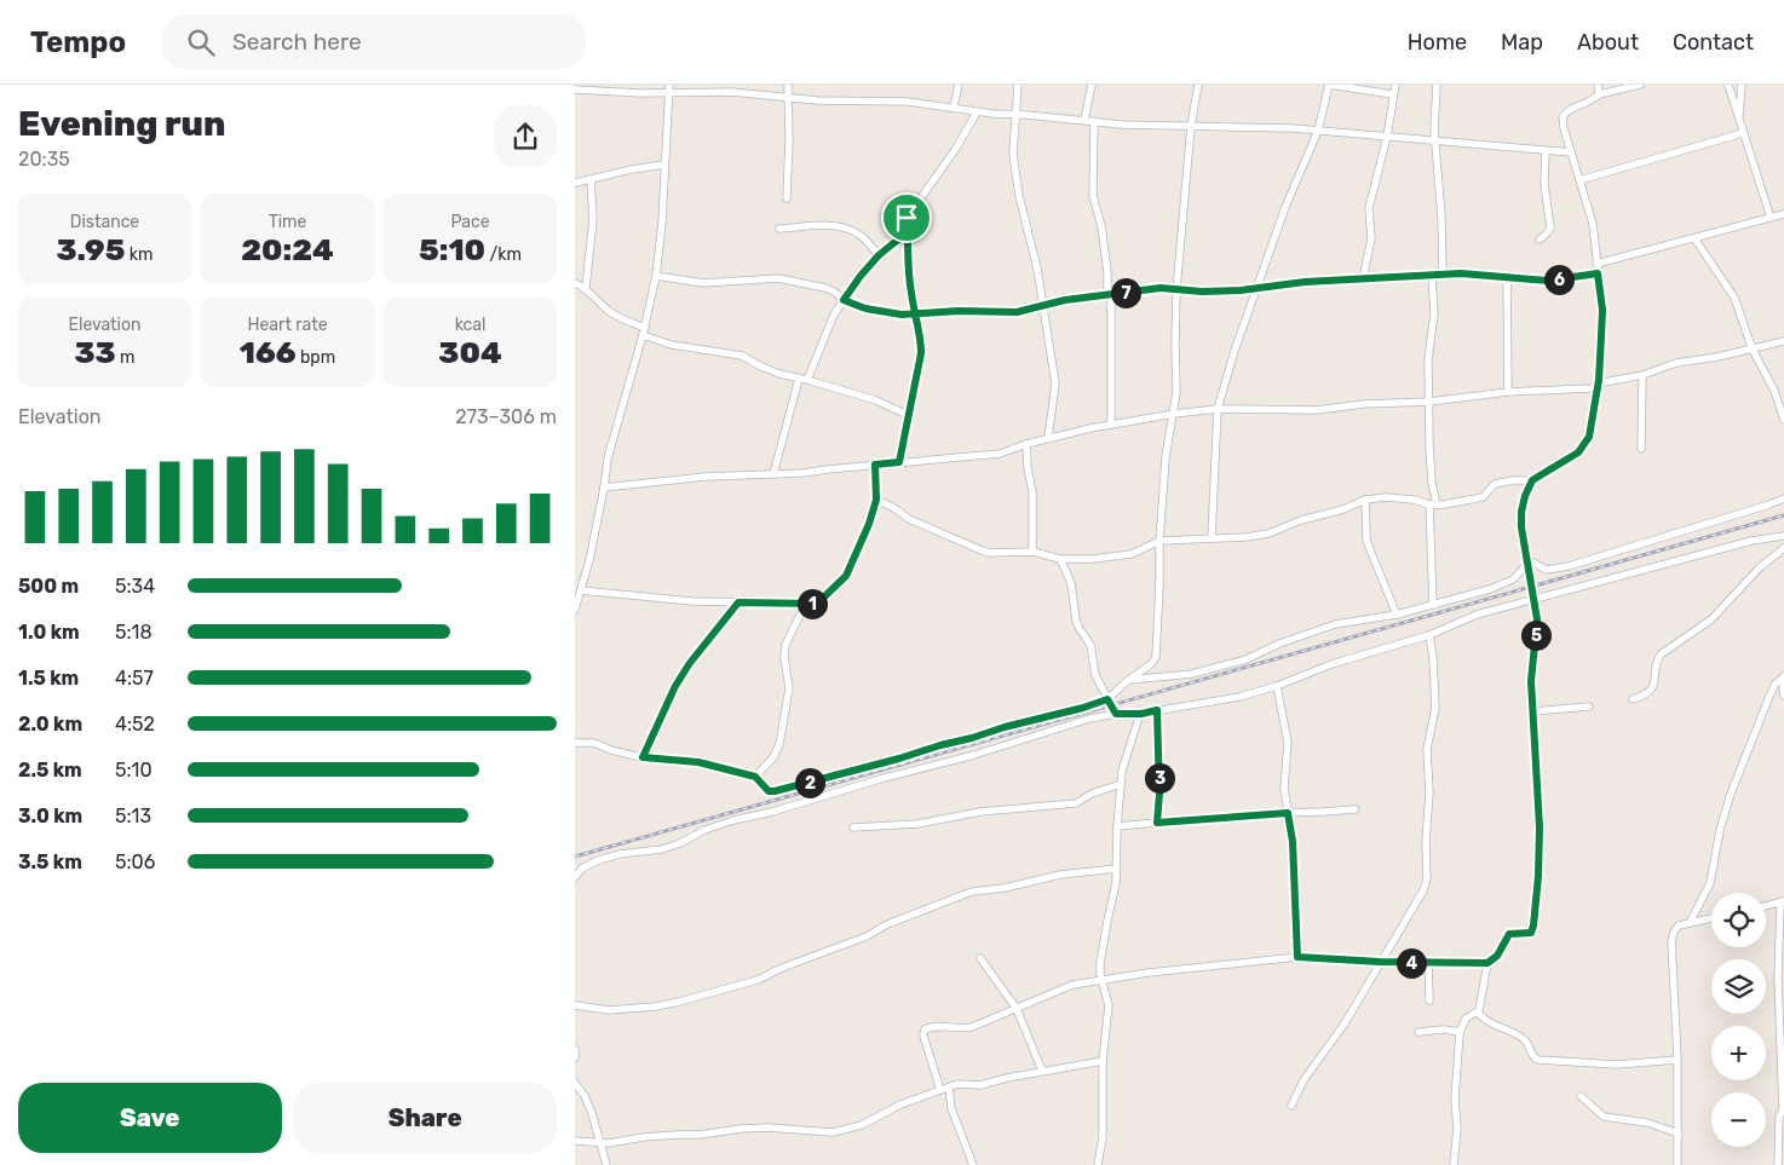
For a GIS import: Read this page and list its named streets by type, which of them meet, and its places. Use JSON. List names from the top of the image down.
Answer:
{
  "page": {
    "header": "Tempo",
    "search": "Search here",
    "nav": [
      "Home",
      "Map",
      "About",
      "Contact"
    ],
    "heading": ["Evening run", "20:35"],
    "stats": [
      ["Distance", "3.95 km"],
      ["Time", "20:24"],
      ["Pace", "5:10 /km"],
      ["Elevation", "33 m"],
      ["Heart rate", "166 bpm"],
      ["kcal", "304"]
    ],
    "pins": [
      "6",
      "7",
      "1",
      "5",
      "3",
      "2",
      "4"
    ],
    "chart": ["Elevation", "273–306 m"],
    "list": [
      {
        "name": "500 m",
        "note": "5:34"
      },
      {
        "name": "1.0 km",
        "note": "5:18"
      },
      {
        "name": "1.5 km",
        "note": "4:57"
      },
      {
        "name": "2.0 km",
        "note": "4:52"
      },
      {
        "name": "2.5 km",
        "note": "5:10"
      },
      {
        "name": "3.0 km",
        "note": "5:13"
      },
      {
        "name": "3.5 km",
        "note": "5:06"
      }
    ],
    "map_buttons": ["+", "−"],
    "buttons": ["Save", "Share"]
  }
}
